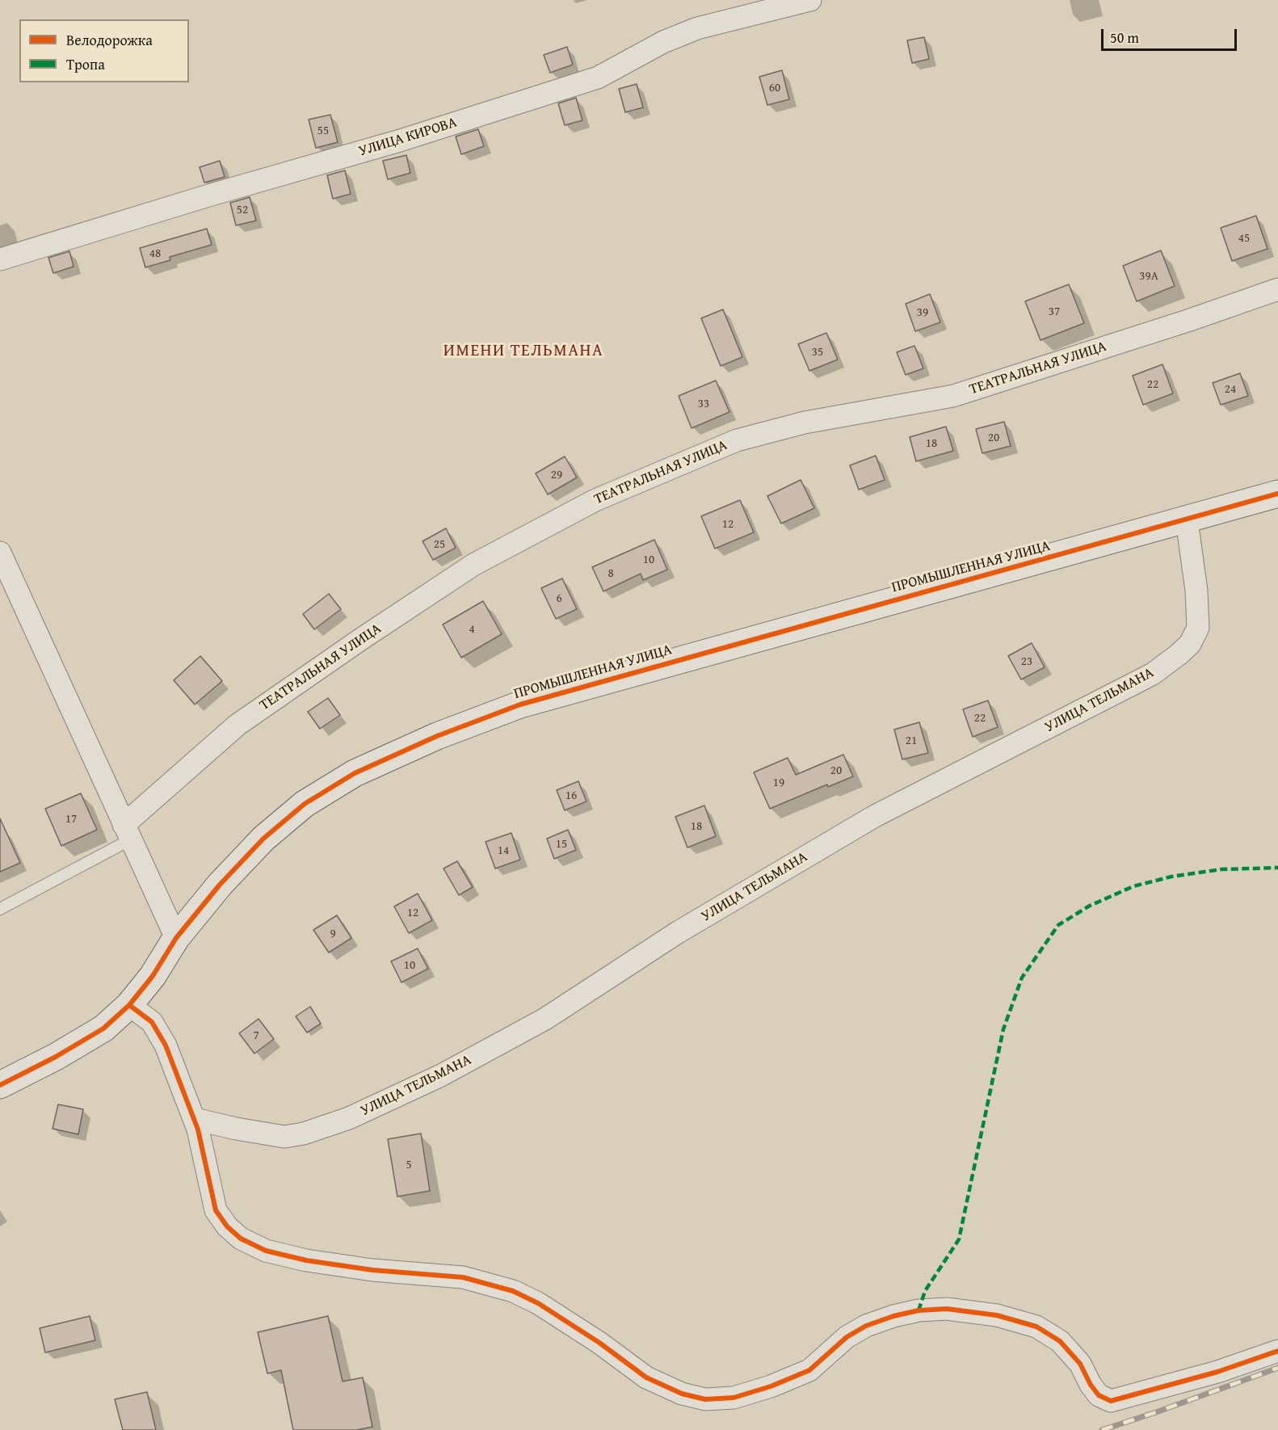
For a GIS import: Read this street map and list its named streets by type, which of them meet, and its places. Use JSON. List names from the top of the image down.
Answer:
{
  "streets": {
    "street": [
      "УЛИЦА КИРОВА",
      "ТЕАТРАЛЬНАЯ УЛИЦА",
      "ПРОМЫШЛЕННАЯ УЛИЦА",
      "УЛИЦА ТЕЛЬМАНА"
    ]
  },
  "crossings": [
    ["ПРОМЫШЛЕННАЯ УЛИЦА", "УЛИЦА ТЕЛЬМАНА"]
  ],
  "districts": ["ИМЕНИ ТЕЛЬМАНА"],
  "house_numbers": [
    "60",
    "55",
    "52",
    "45",
    "48",
    "39А",
    "37",
    "39",
    "35",
    "22",
    "24",
    "33",
    "20",
    "18",
    "29",
    "12",
    "25",
    "10",
    "8",
    "6",
    "4",
    "23",
    "22",
    "21",
    "20",
    "19",
    "16",
    "17",
    "18",
    "15",
    "14",
    "12",
    "9",
    "10",
    "7",
    "5"
  ],
  "legend": ["Велодорожка", "Тропа"],
  "scale_bar": "50 m"
}
